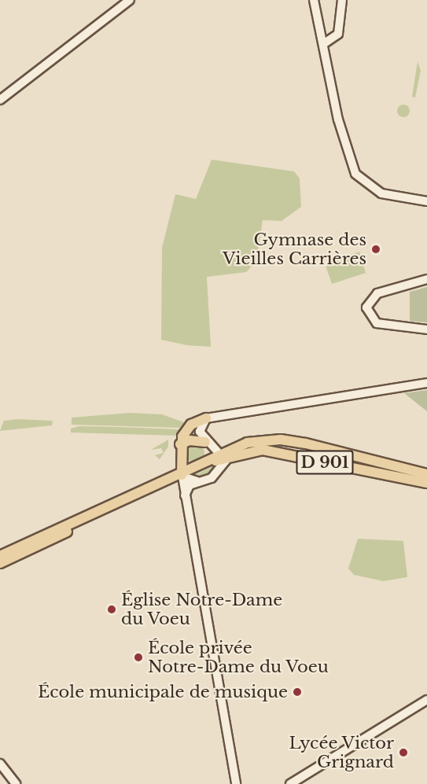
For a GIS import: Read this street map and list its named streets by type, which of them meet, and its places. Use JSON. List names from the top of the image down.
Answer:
{
  "streets": {
    "main road": ["D 901"]
  },
  "places": [
    "Gymnase des Vieilles Carrières",
    "Église Notre-Dame du Voeu",
    "École privée Notre-Dame du Voeu",
    "École municipale de musique",
    "Lycée Victor Grignard"
  ]
}
